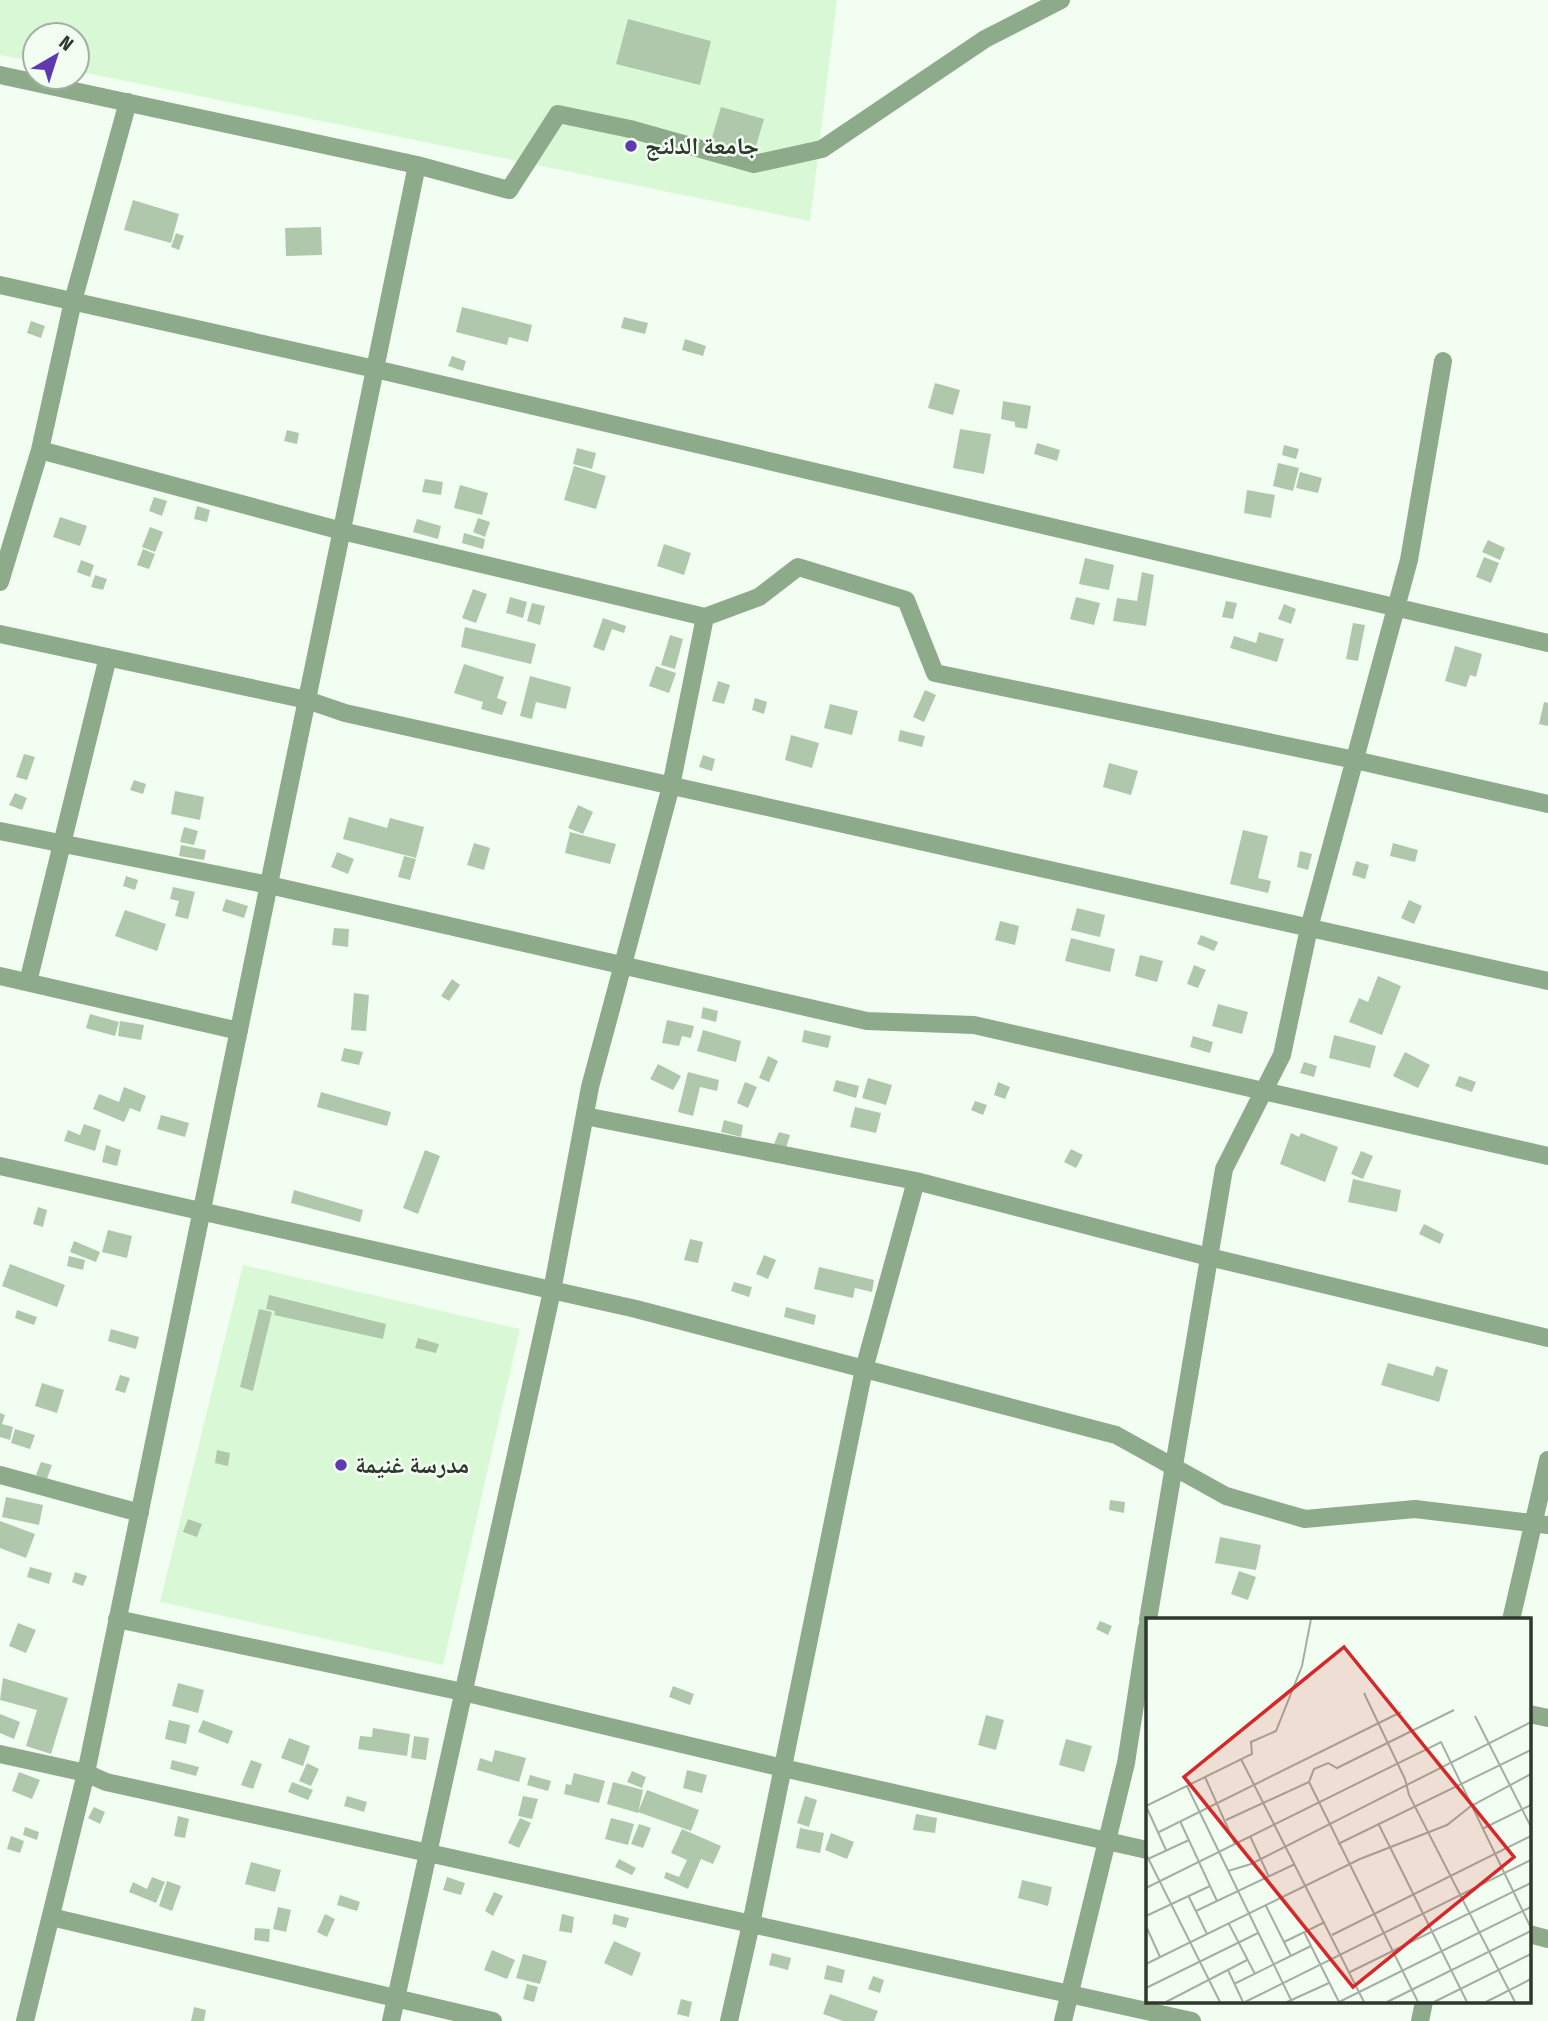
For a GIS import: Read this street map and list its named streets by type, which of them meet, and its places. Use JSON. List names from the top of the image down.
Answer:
{
  "places": ["جامعة الدلنج", "مدرسة غنيمة"],
  "north": "top right"
}
